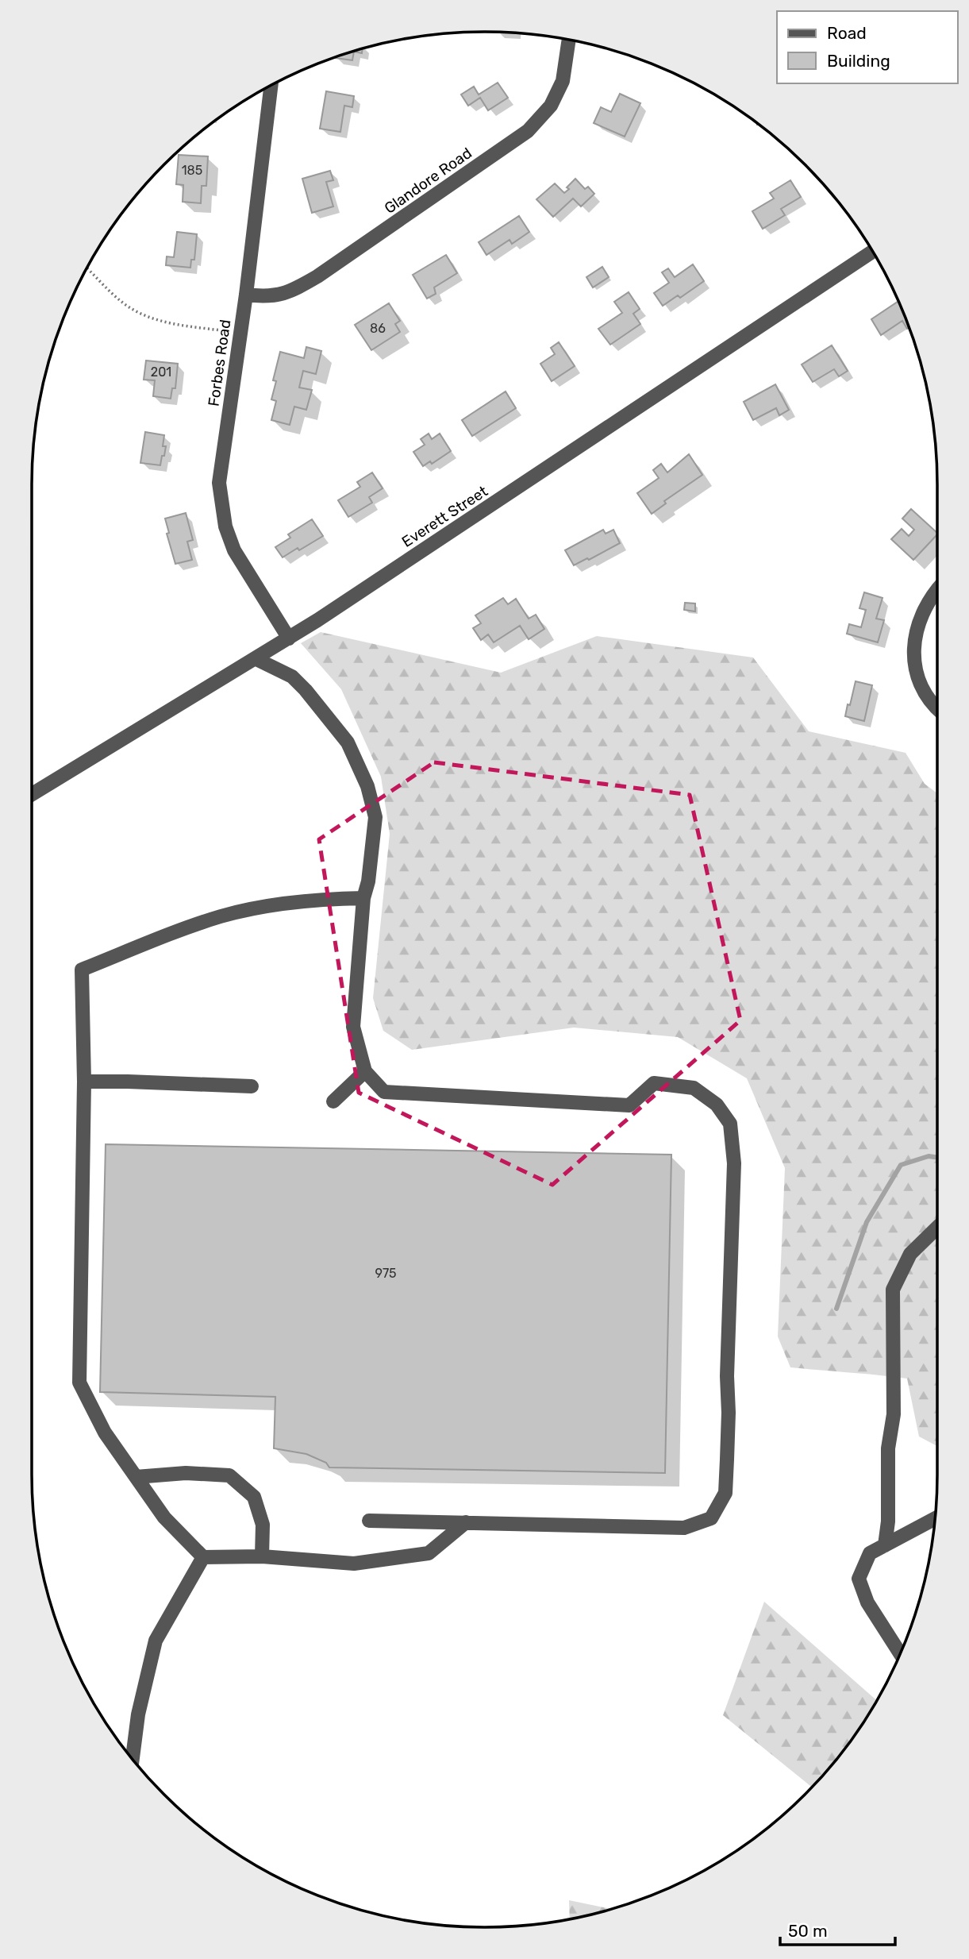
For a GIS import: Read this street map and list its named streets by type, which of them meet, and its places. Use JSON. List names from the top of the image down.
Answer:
{
  "streets": {
    "street": ["Glandore Road", "Forbes Road", "Everett Street"]
  },
  "crossings": [
    ["Glandore Road", "Forbes Road"],
    ["Forbes Road", "Everett Street"]
  ],
  "house_numbers": [
    "185",
    "86",
    "201",
    "975"
  ],
  "legend": ["Road", "Building"],
  "scale_bar": "50 m"
}
